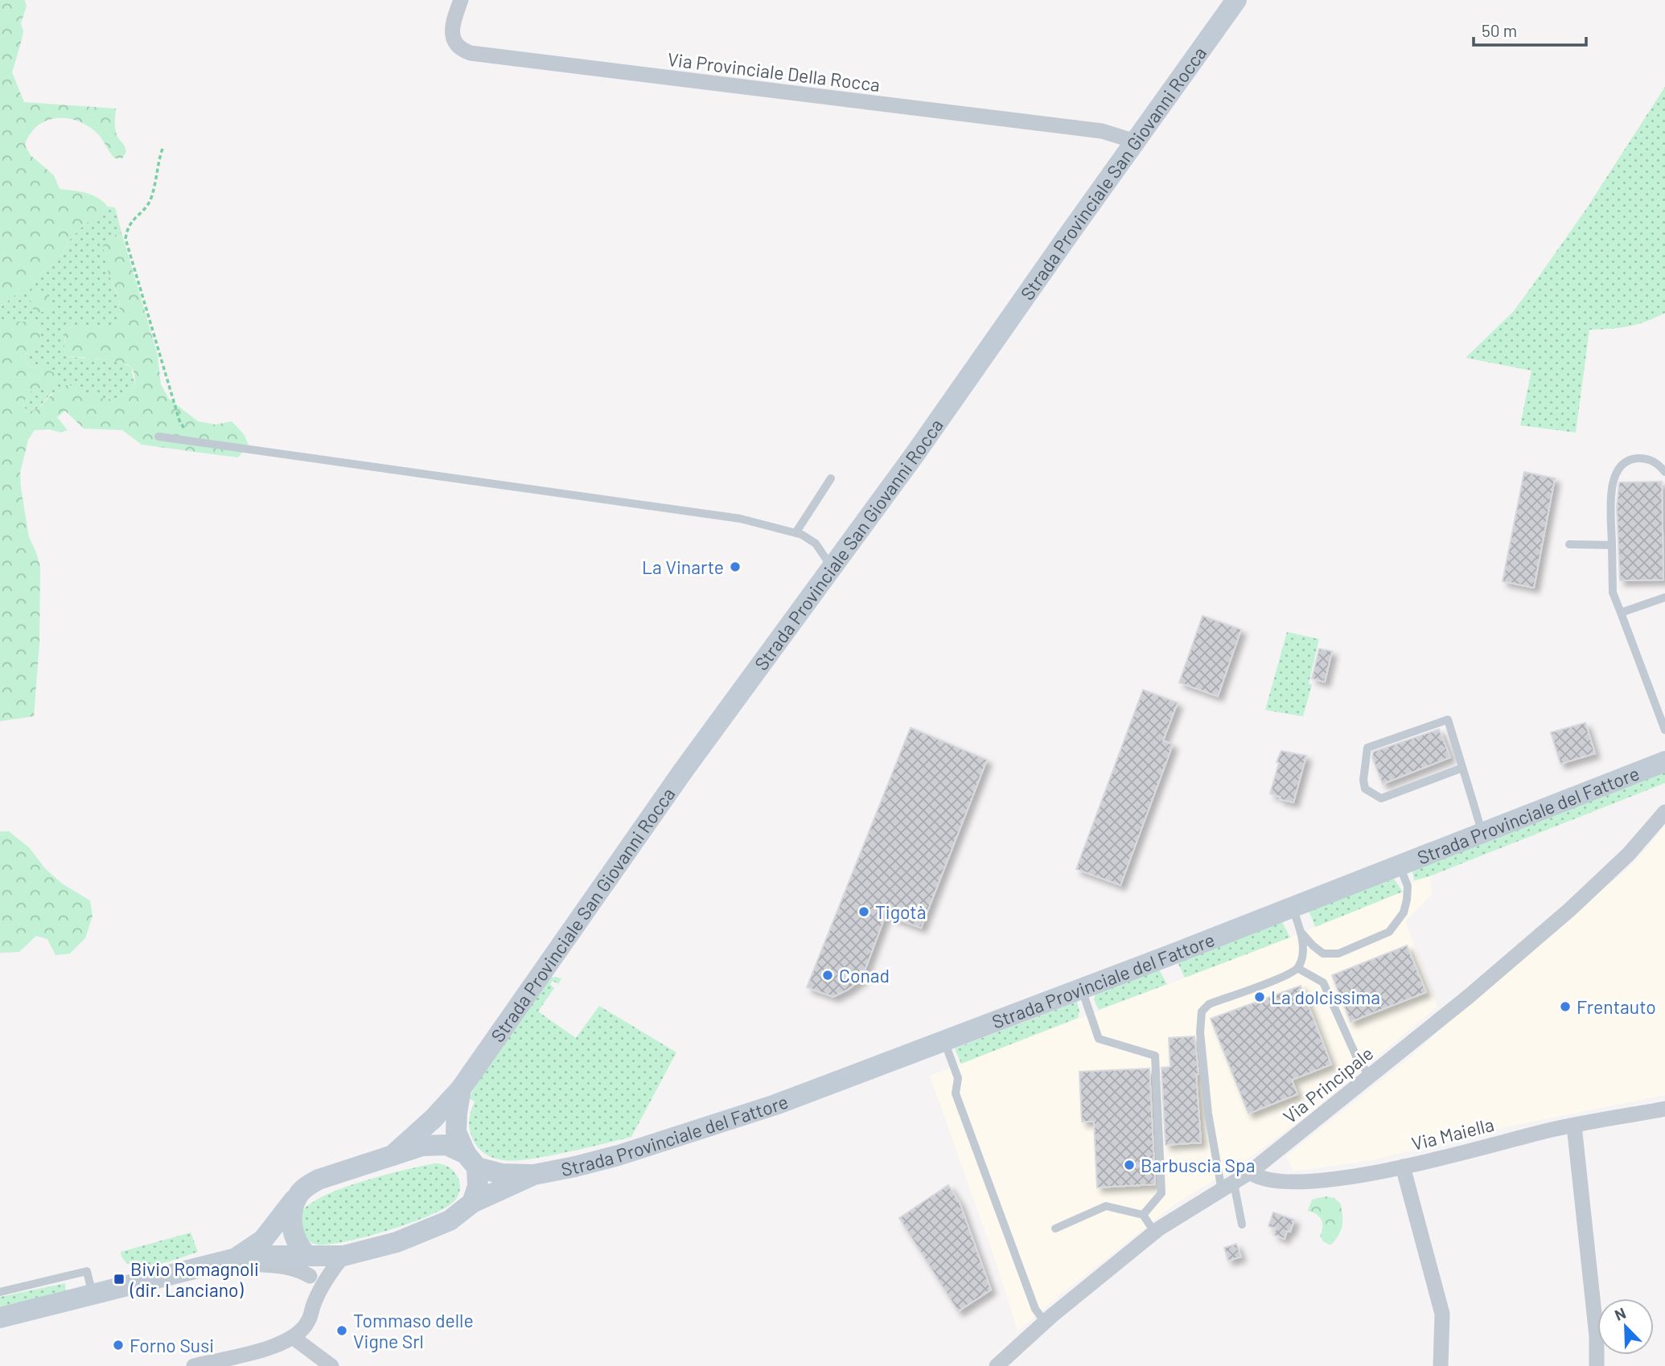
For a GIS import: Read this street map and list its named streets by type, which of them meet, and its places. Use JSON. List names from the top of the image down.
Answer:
{
  "streets": {
    "main road": ["Strada Provinciale San Giovanni Rocca", "Strada Provinciale del Fattore"],
    "street": ["Via Provinciale Della Rocca", "Via Principale", "Via Maiella"]
  },
  "crossings": [
    ["Via Provinciale Della Rocca", "Strada Provinciale San Giovanni Rocca"],
    ["Strada Provinciale San Giovanni Rocca", "Strada Provinciale del Fattore"],
    ["Via Principale", "Via Maiella"]
  ],
  "places": {
    "other": [
      "La Vinarte",
      "Tigotà",
      "Conad",
      "La dolcissima",
      "Frentauto",
      "Barbuscia Spa",
      "Tommaso delle Vigne Srl",
      "Forno Susi"
    ],
    "transit": ["Bivio Romagnoli (dir. Lanciano)"]
  },
  "scale_bar": "50 m",
  "north": "top left"
}
